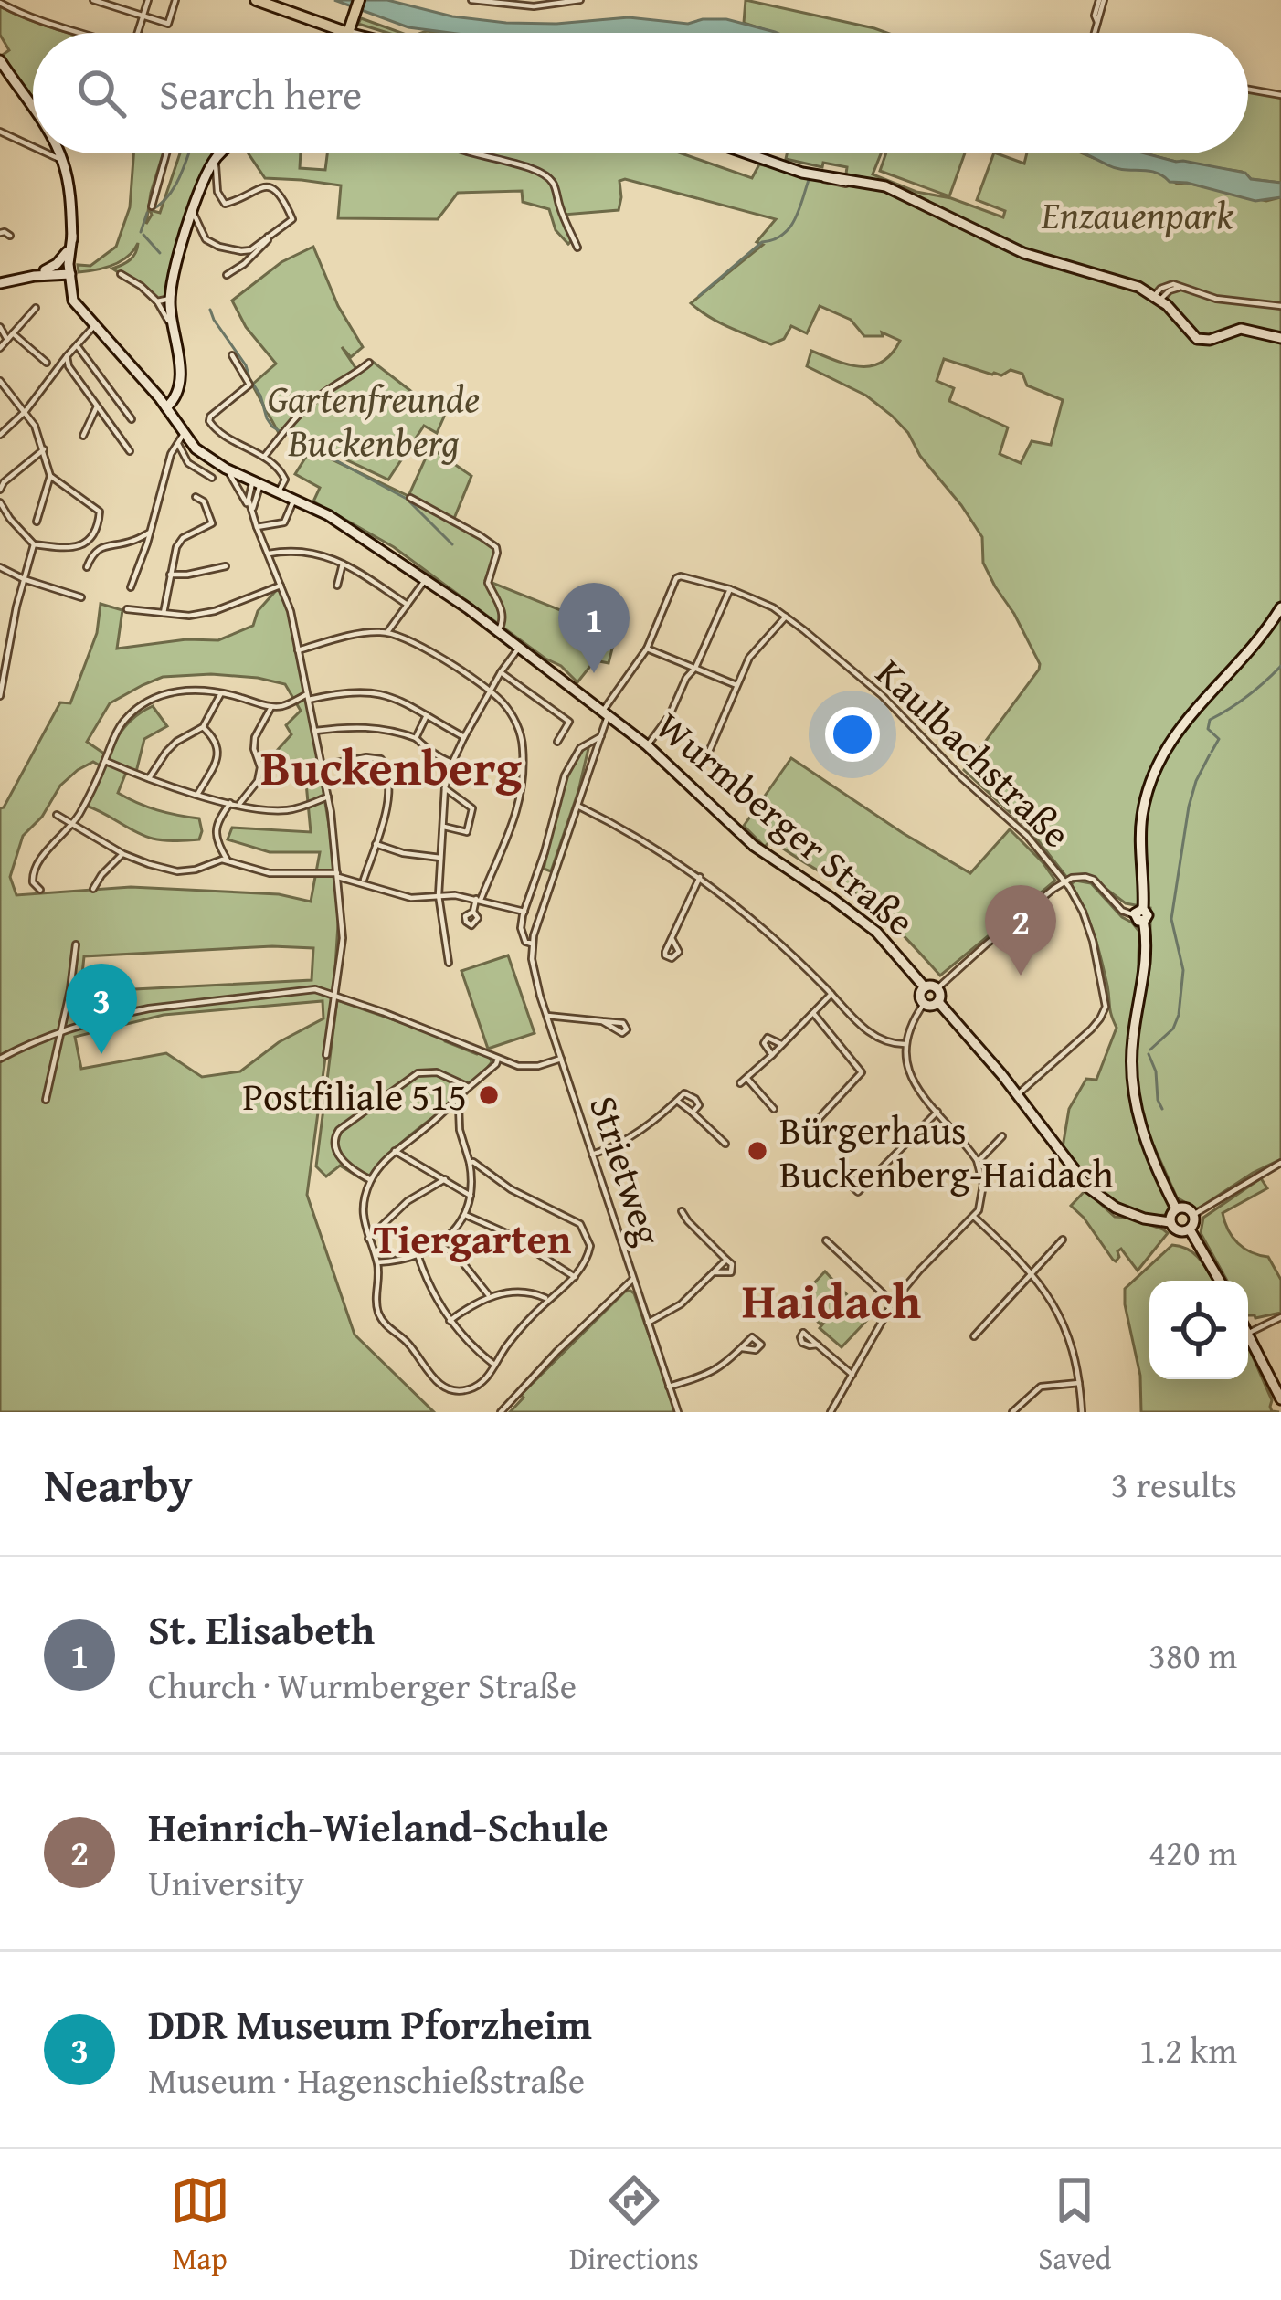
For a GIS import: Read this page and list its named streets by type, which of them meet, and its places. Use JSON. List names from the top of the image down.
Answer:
{
  "streets": {
    "main road": ["Wurmberger Straße"],
    "street": ["Kaulbachstraße", "Strietweg"]
  },
  "crossings": [
    ["Kaulbachstraße", "Strietweg"],
    ["Wurmberger Straße", "Strietweg"]
  ],
  "districts": ["Buckenberg", "Tiergarten", "Haidach"],
  "parks": ["Enzauenpark", "Gartenfreunde Buckenberg"],
  "places": ["Postfiliale 515", "Bürgerhaus Buckenberg-Haidach"],
  "page": {
    "search": "Search here",
    "pins": ["1", "2", "3"],
    "heading": ["Nearby", "3 results"],
    "list": [
      {
        "mark": "1",
        "name": "St. Elisabeth",
        "note": "Church · Wurmberger Straße",
        "value": "380 m"
      },
      {
        "mark": "2",
        "name": "Heinrich-Wieland-Schule",
        "note": "University",
        "value": "420 m"
      },
      {
        "mark": "3",
        "name": "DDR Museum Pforzheim",
        "note": "Museum · Hagenschießstraße",
        "value": "1.2 km"
      }
    ],
    "nav": ["Map", "Directions", "Saved"]
  }
}
